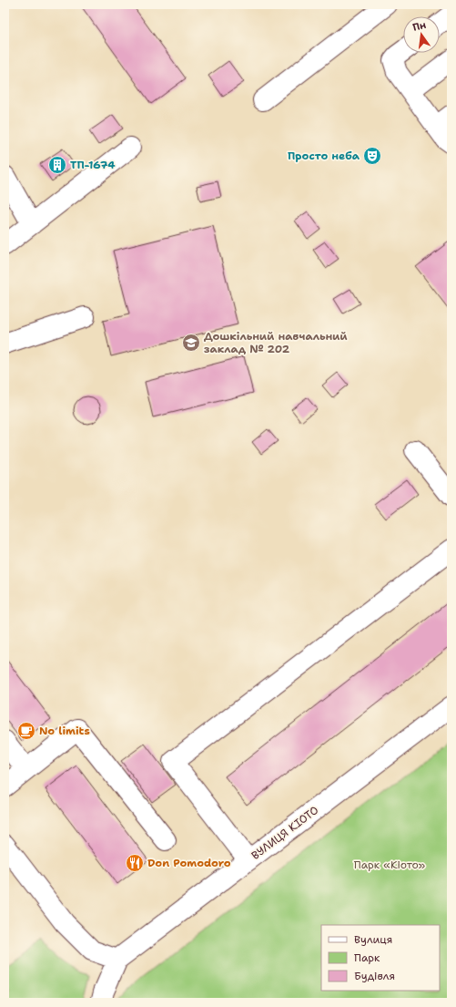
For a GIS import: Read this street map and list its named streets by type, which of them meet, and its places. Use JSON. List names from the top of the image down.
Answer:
{
  "streets": {
    "street": ["ВУЛИЦЯ КІОТО"]
  },
  "parks": ["Парк «Кіото»"],
  "places": {
    "theatre": ["Просто неба"],
    "building": ["ТП-1674"],
    "school or university": ["Дошкільний навчальний заклад № 202"],
    "cafe": ["No limits"],
    "restaurant": ["Don Pomodoro"]
  },
  "legend": ["Вулиця", "Парк", "Будівля"],
  "north": "top"
}
